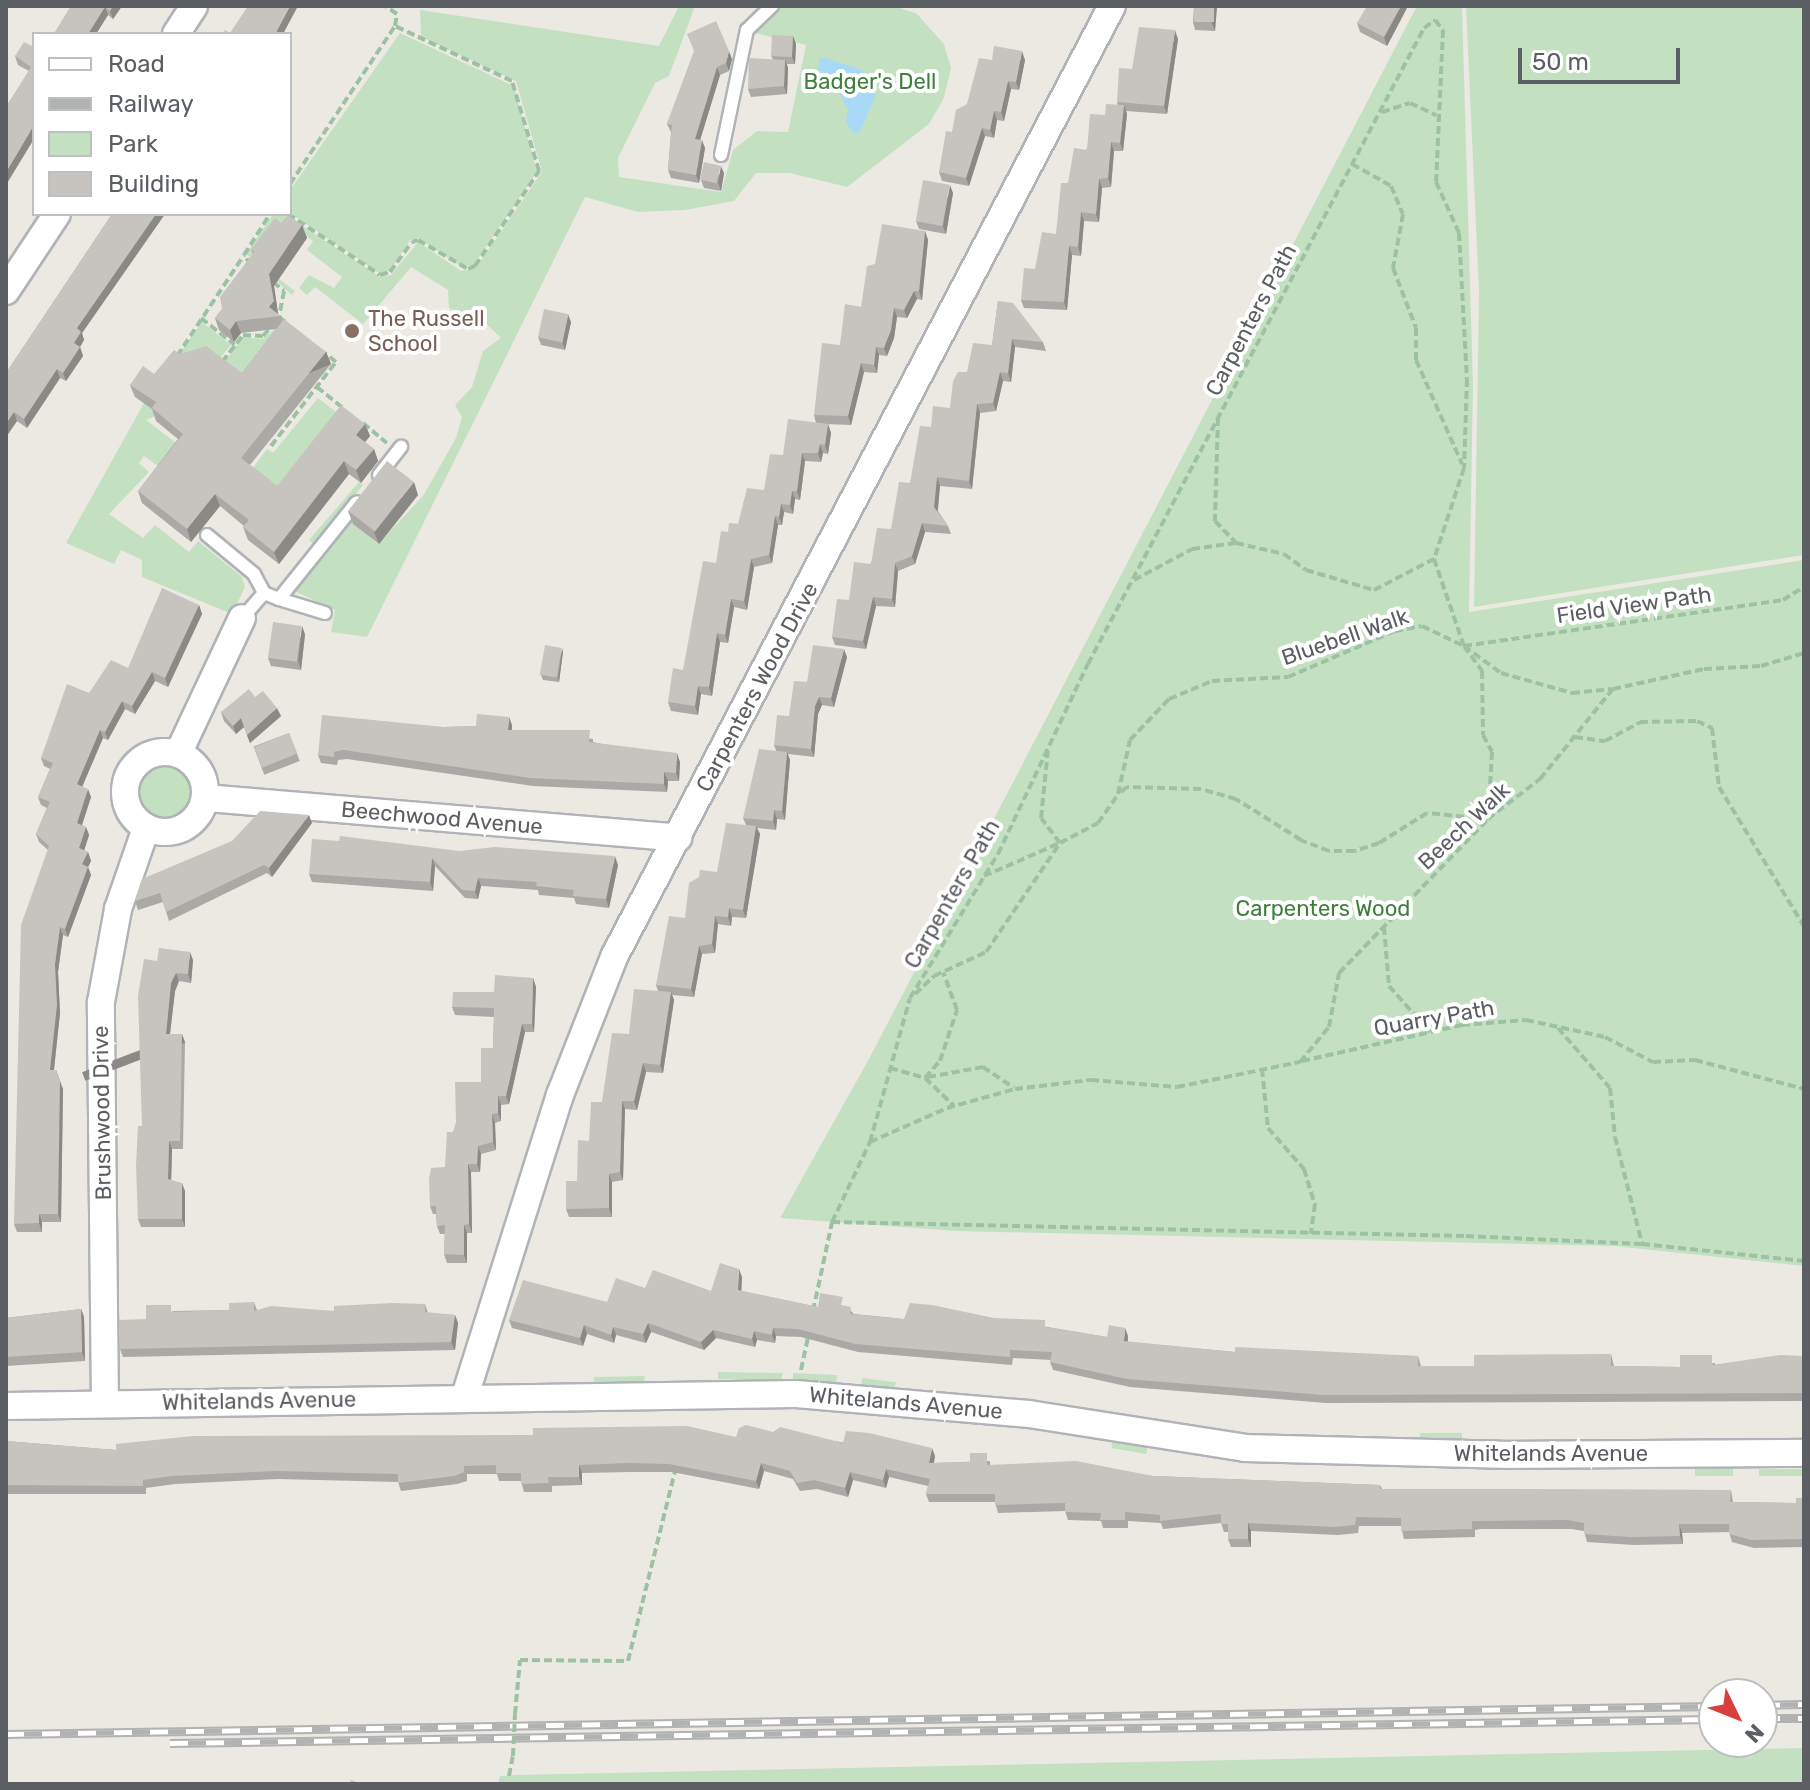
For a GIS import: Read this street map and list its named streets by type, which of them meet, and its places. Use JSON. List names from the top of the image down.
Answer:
{
  "streets": {
    "street": [
      "Carpenters Wood Drive",
      "Beechwood Avenue",
      "Brushwood Drive",
      "Whitelands Avenue"
    ],
    "path": [
      "Carpenters Path",
      "Field View Path",
      "Bluebell Walk",
      "Beech Walk",
      "Quarry Path"
    ]
  },
  "crossings": [
    ["Carpenters Path", "Bluebell Walk"],
    ["Field View Path", "Bluebell Walk"],
    ["Bluebell Walk", "Beech Walk"],
    ["Carpenters Wood Drive", "Beechwood Avenue"],
    ["Carpenters Wood Drive", "Whitelands Avenue"],
    ["Beechwood Avenue", "Brushwood Drive"],
    ["Beech Walk", "Quarry Path"],
    ["Brushwood Drive", "Whitelands Avenue"]
  ],
  "parks": ["Badger's Dell", "Carpenters Wood"],
  "places": ["The Russell School"],
  "legend": [
    "Road",
    "Railway",
    "Park",
    "Building"
  ],
  "scale_bar": "50 m",
  "north": "bottom right"
}
